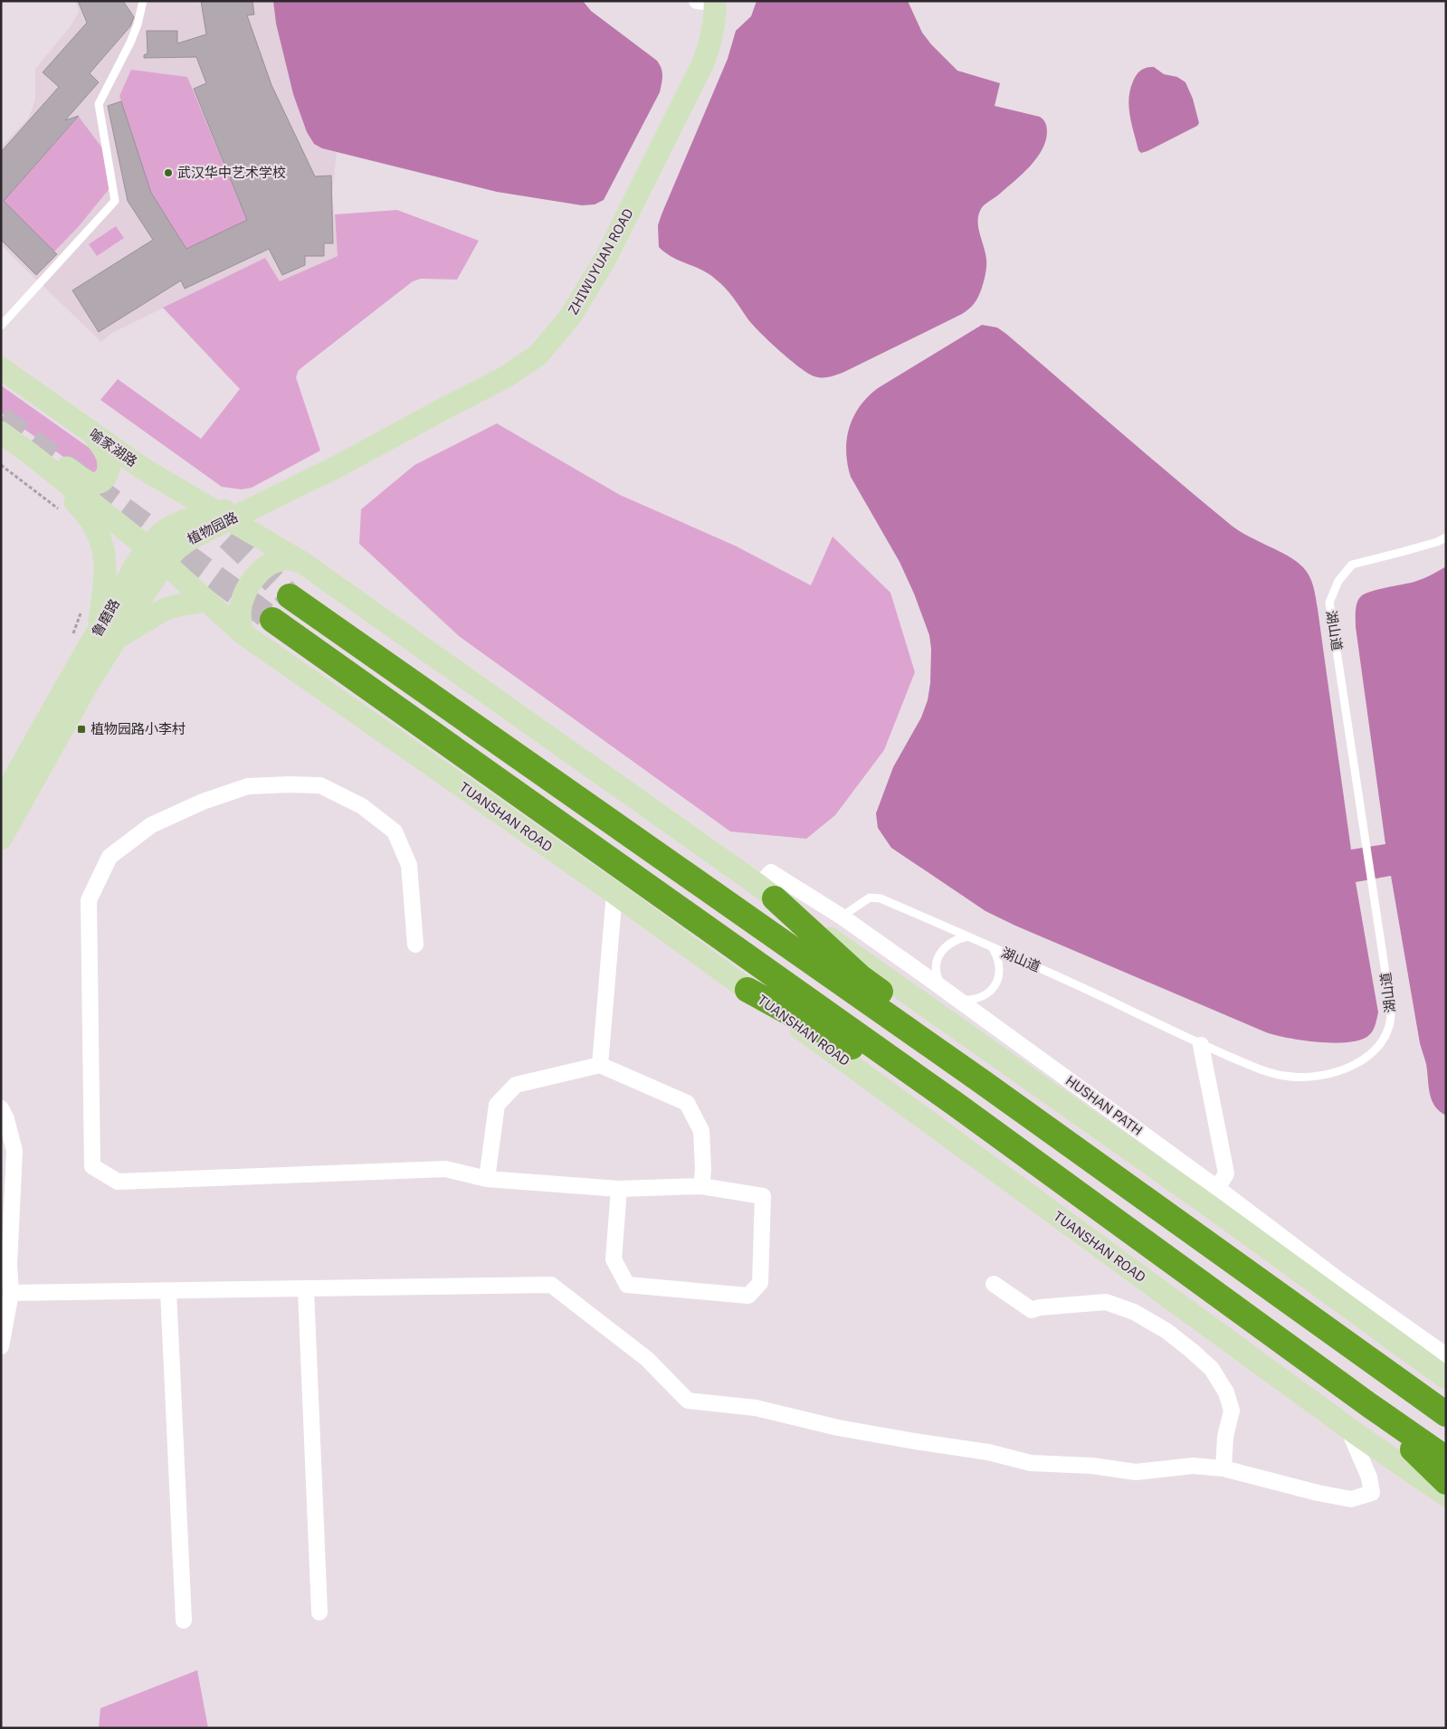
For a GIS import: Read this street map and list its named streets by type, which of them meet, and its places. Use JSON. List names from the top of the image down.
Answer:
{
  "streets": {
    "highway": ["TUANSHAN ROAD"],
    "main road": [
      "ZHIWUYUAN ROAD",
      "喻家湖路",
      "植物园路",
      "鲁磨路"
    ],
    "street": ["HUSHAN PATH"],
    "lane": ["湖山道"]
  },
  "crossings": [
    ["ZHIWUYUAN ROAD", "植物园路"],
    ["喻家湖路", "植物园路"],
    ["喻家湖路", "鲁磨路"],
    ["植物园路", "鲁磨路"],
    ["植物园路", "TUANSHAN ROAD"],
    ["鲁磨路", "TUANSHAN ROAD"],
    ["湖山道", "HUSHAN PATH"]
  ],
  "places": {
    "other": ["武汉华中艺术学校"],
    "transit": ["植物园路小李村"]
  }
}
